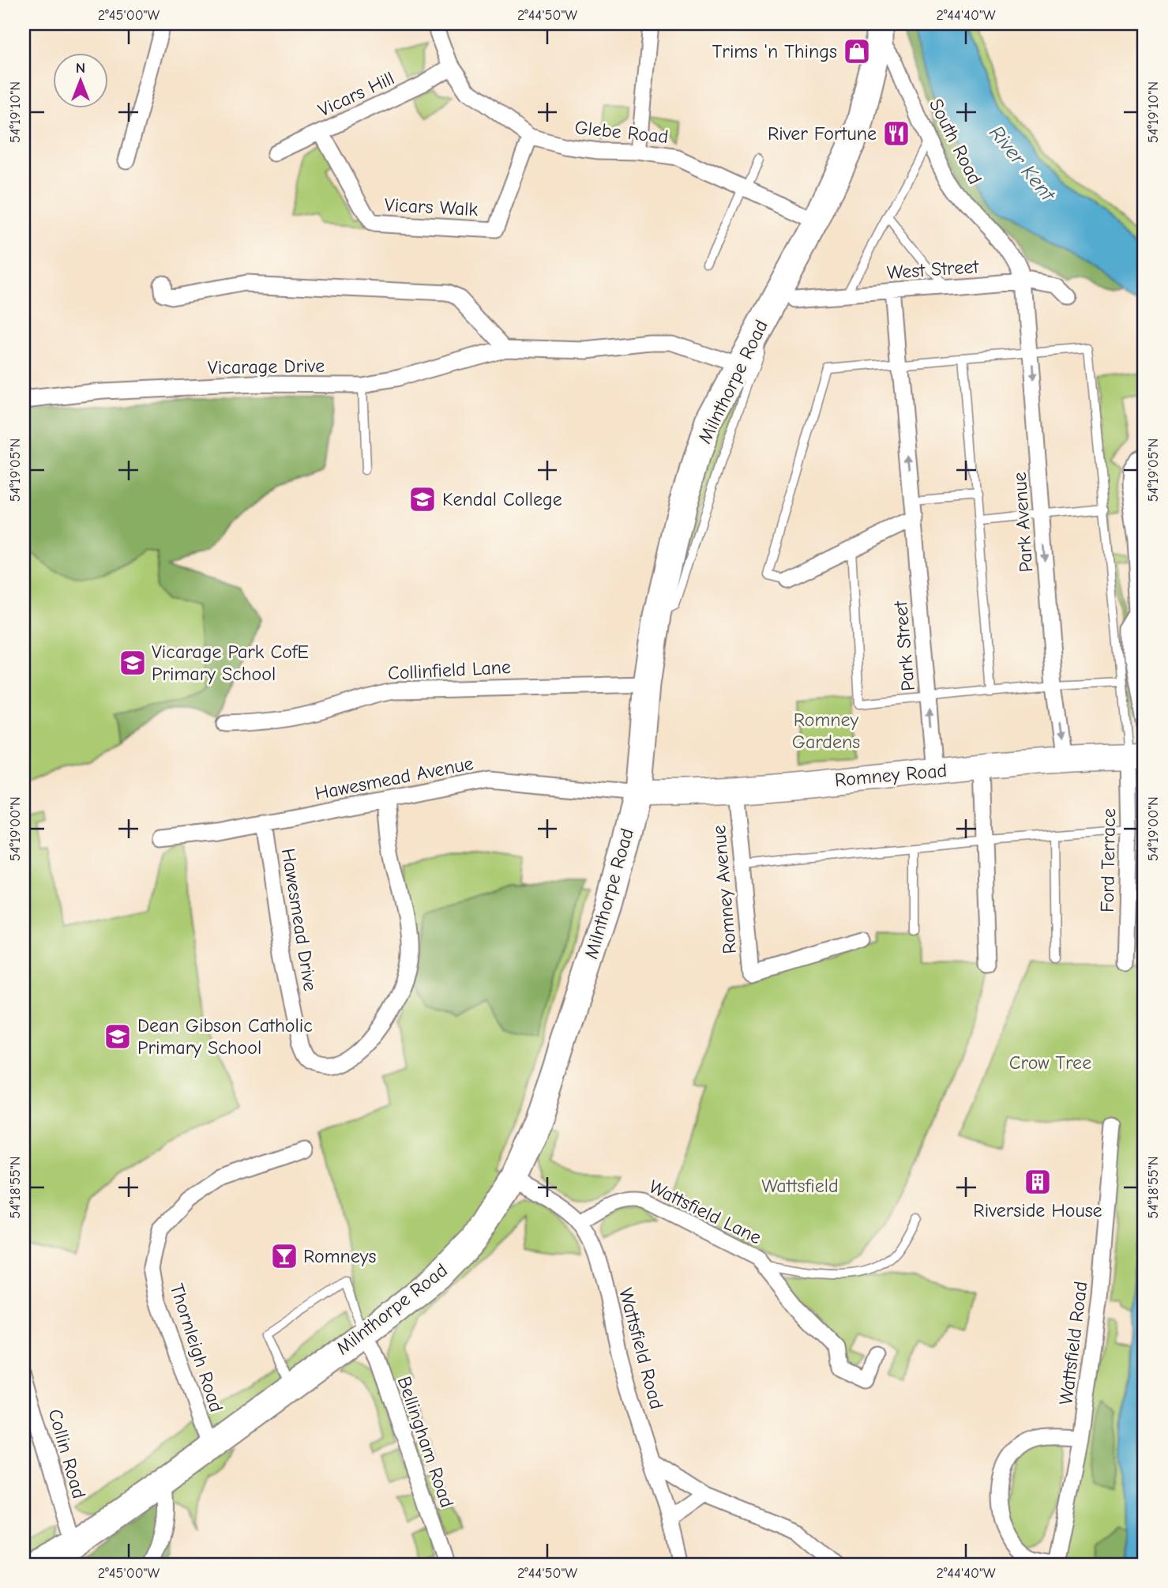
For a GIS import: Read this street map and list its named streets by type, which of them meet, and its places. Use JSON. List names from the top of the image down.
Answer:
{
  "streets": {
    "highway": ["Milnthorpe Road"],
    "main road": ["Romney Road"],
    "street": [
      "Vicars Hill",
      "Glebe Road",
      "South Road",
      "Vicars Walk",
      "West Street",
      "Vicarage Drive",
      "Park Avenue",
      "Park Street",
      "Collinfield Lane",
      "Hawesmead Avenue",
      "Ford Terrace",
      "Romney Avenue",
      "Hawesmead Drive",
      "Wattsfield Lane",
      "Wattsfield Road",
      "Thornleigh Road",
      "Bellingham Road",
      "Collin Road"
    ]
  },
  "crossings": [
    ["Vicars Hill", "Glebe Road"],
    ["Vicars Hill", "Vicars Walk"],
    ["Glebe Road", "Vicars Walk"],
    ["Glebe Road", "Milnthorpe Road"],
    ["South Road", "West Street"],
    ["South Road", "Milnthorpe Road"],
    ["South Road", "Park Avenue"],
    ["West Street", "Park Avenue"],
    ["West Street", "Park Street"],
    ["Vicarage Drive", "Milnthorpe Road"],
    ["Milnthorpe Road", "Collinfield Lane"],
    ["Milnthorpe Road", "Romney Road"],
    ["Milnthorpe Road", "Hawesmead Avenue"],
    ["Milnthorpe Road", "Wattsfield Road"],
    ["Milnthorpe Road", "Thornleigh Road"],
    ["Milnthorpe Road", "Bellingham Road"],
    ["Milnthorpe Road", "Collin Road"],
    ["Park Avenue", "Romney Road"],
    ["Park Street", "Romney Road"],
    ["Romney Road", "Hawesmead Avenue"],
    ["Romney Road", "Ford Terrace"],
    ["Romney Road", "Romney Avenue"],
    ["Hawesmead Avenue", "Hawesmead Drive"],
    ["Wattsfield Lane", "Wattsfield Road"]
  ],
  "one_way": ["Park Street"],
  "water": ["River Kent"],
  "parks": ["Romney Gardens", "Crow Tree", "Wattsfield"],
  "places": {
    "shop": ["Trims 'n Things"],
    "restaurant": ["River Fortune"],
    "school or university": ["Kendal College", "Vicarage Park CofE Primary School", "Dean Gibson Catholic Primary School"],
    "building": ["Riverside House"],
    "bar": ["Romneys"]
  },
  "north": "top",
  "coordinates": [
    "2°45'00\"W",
    "2°44'50\"W",
    "2°44'40\"W",
    "54°19'10\"N",
    "54°19'05\"N",
    "54°19'00\"N",
    "54°18'55\"N"
  ]
}
